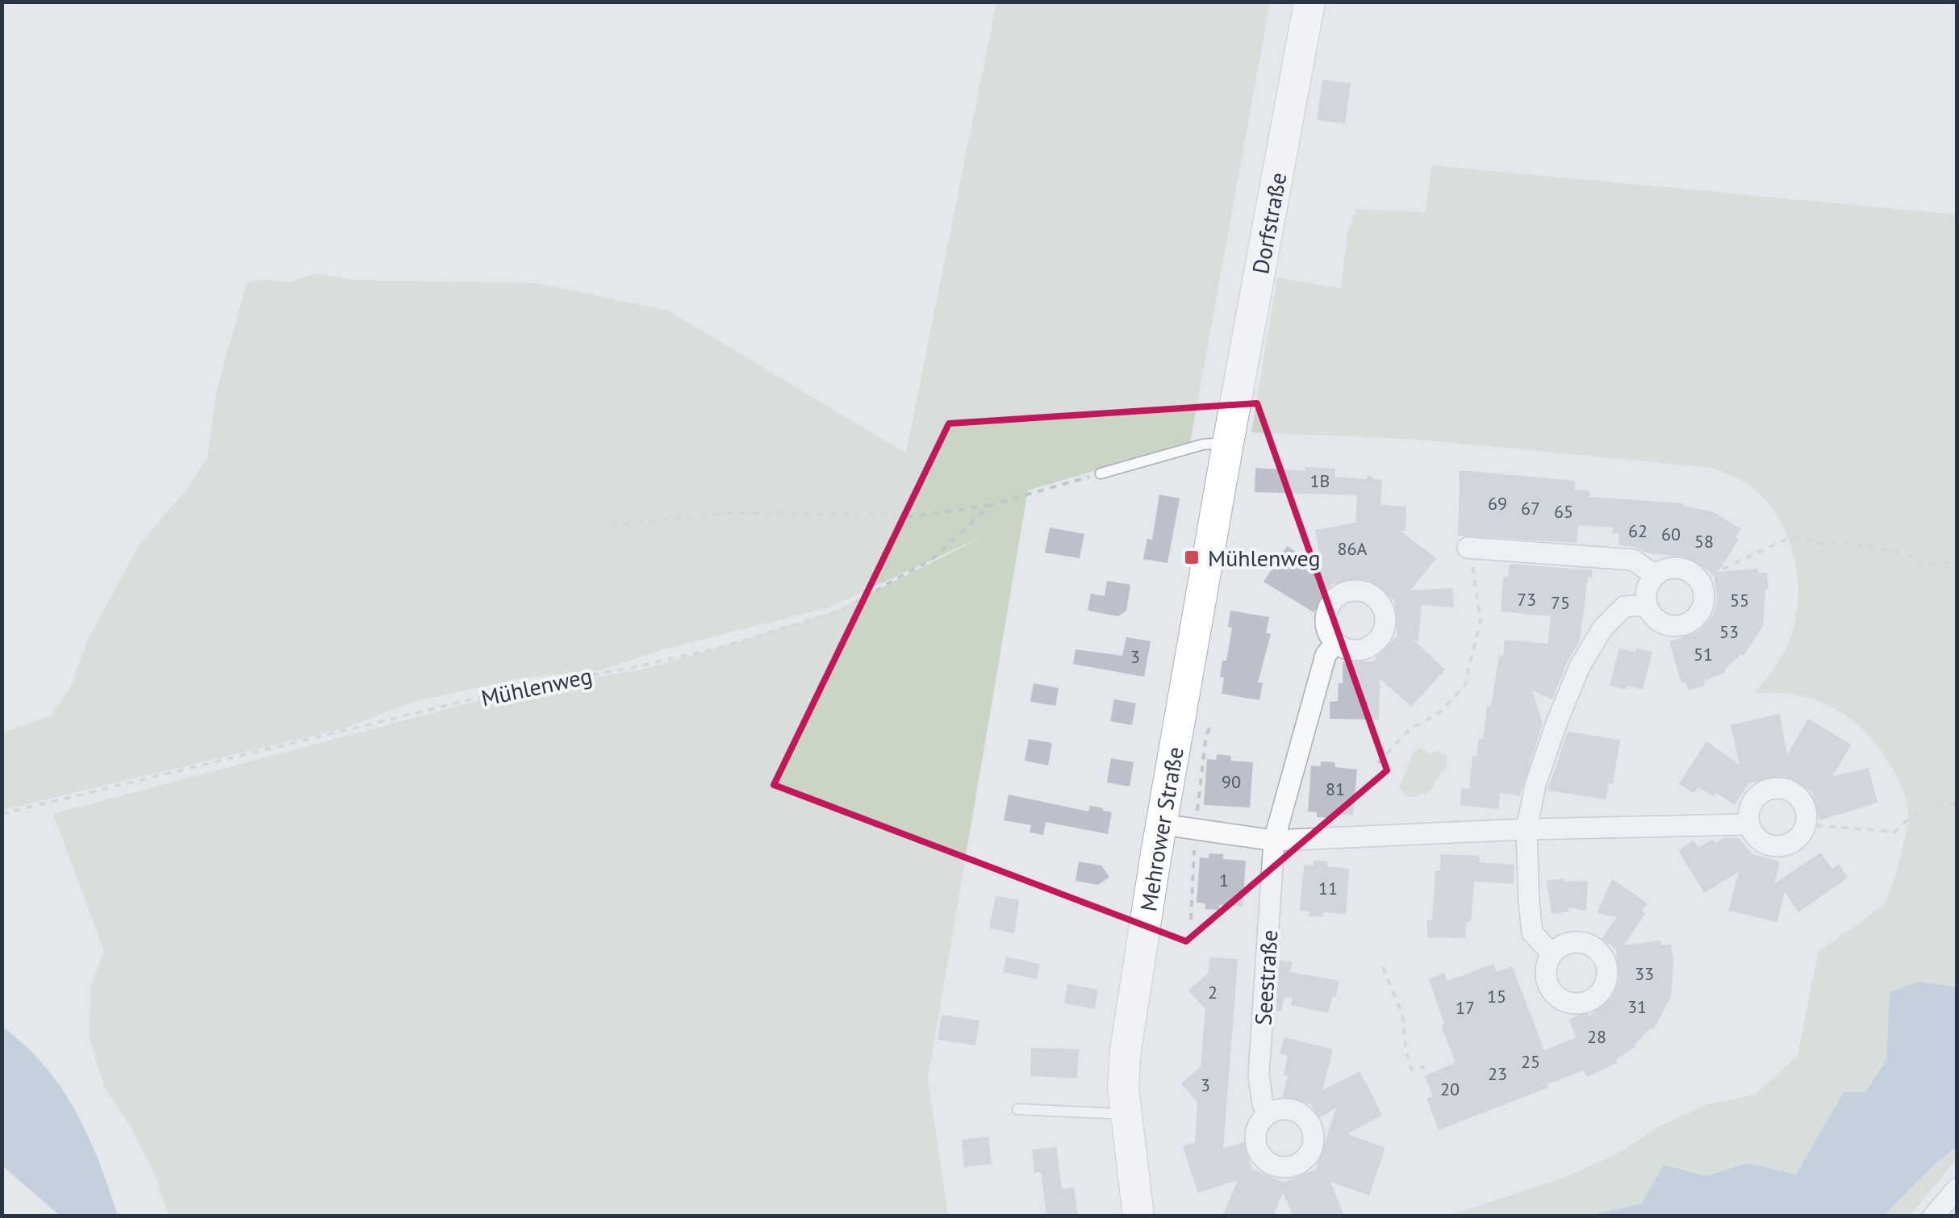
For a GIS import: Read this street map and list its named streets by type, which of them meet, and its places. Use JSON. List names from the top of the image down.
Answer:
{
  "streets": {
    "main road": ["Dorfstraße", "Mehrower Straße"],
    "street": ["Seestraße"],
    "path": ["Mühlenweg"]
  },
  "crossings": [
    ["Dorfstraße", "Mehrower Straße"]
  ],
  "places": {
    "transit": ["Mühlenweg"]
  },
  "house_numbers": [
    "1B",
    "69",
    "67",
    "65",
    "62",
    "60",
    "58",
    "86A",
    "73",
    "55",
    "75",
    "53",
    "51",
    "3",
    "90",
    "81",
    "1",
    "11",
    "33",
    "2",
    "15",
    "31",
    "17",
    "28",
    "25",
    "23",
    "3",
    "20"
  ]
}
